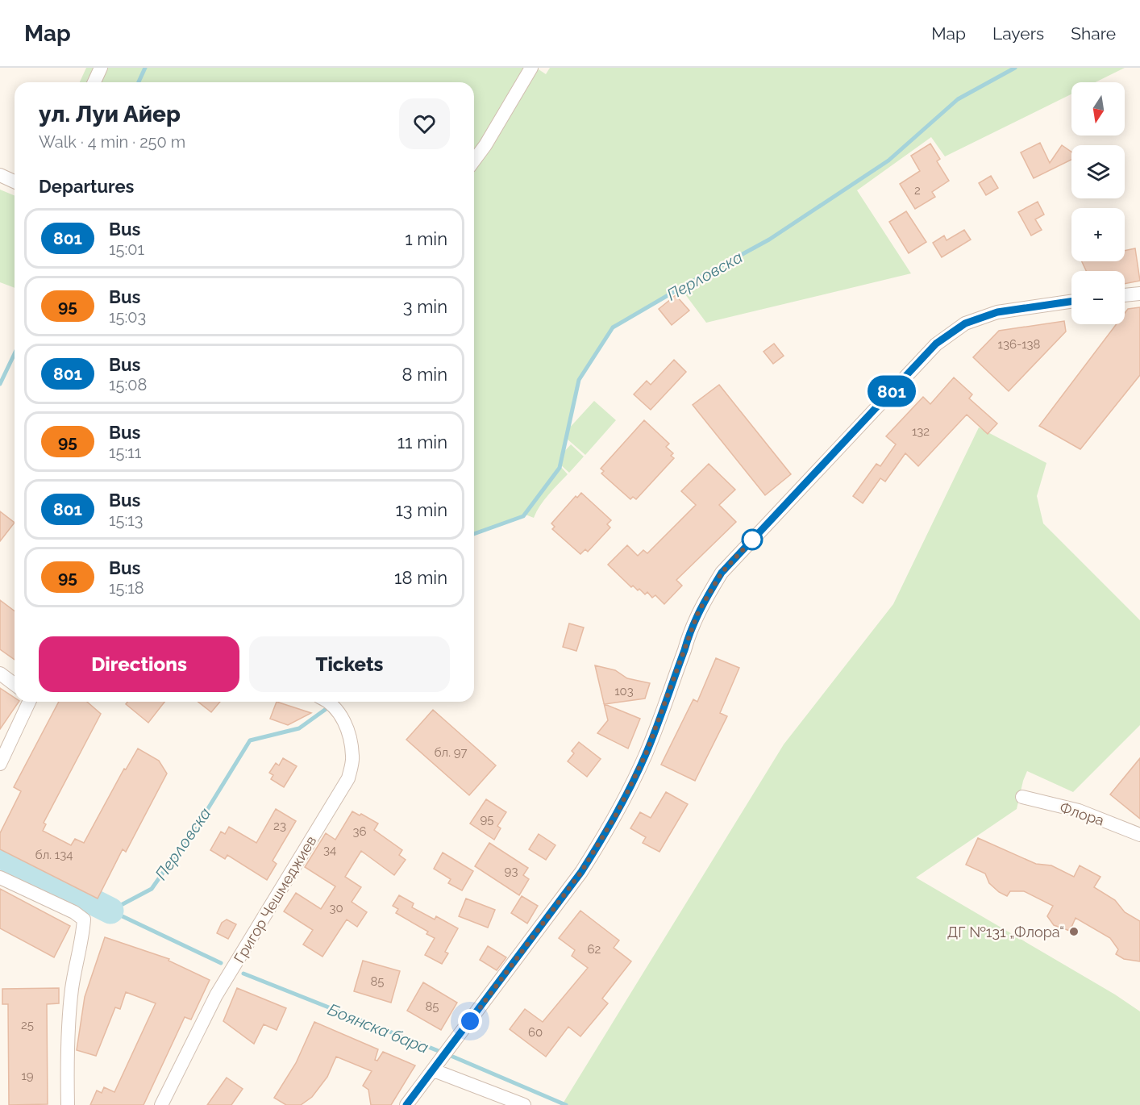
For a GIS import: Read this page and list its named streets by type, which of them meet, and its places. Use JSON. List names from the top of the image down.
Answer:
{
  "streets": {
    "street": ["Флора", "Григор Чешмеджиев"]
  },
  "water": ["Перловска", "Боянска бара"],
  "places": ["ДГ №131 „Флора“"],
  "lines": ["bus line 801"],
  "house_numbers": [
    "2",
    "136-138",
    "132",
    "103",
    "бл. 97",
    "95",
    "23",
    "36",
    "34",
    "бл. 134",
    "93",
    "30",
    "62",
    "85",
    "85",
    "25",
    "60",
    "19"
  ],
  "north": "bottom",
  "page": {
    "header": "Map",
    "nav": ["Map", "Layers", "Share"],
    "on_map": "801",
    "map_buttons": ["+", "−"],
    "heading": [
      ["ул. Луи Айер", "Walk · 4 min · 250 m"],
      "Departures"
    ],
    "list": [
      {
        "mark": "801",
        "name": "Bus",
        "note": "15:01",
        "value": "1 min"
      },
      {
        "mark": "95",
        "name": "Bus",
        "note": "15:03",
        "value": "3 min"
      },
      {
        "mark": "801",
        "name": "Bus",
        "note": "15:08",
        "value": "8 min"
      },
      {
        "mark": "95",
        "name": "Bus",
        "note": "15:11",
        "value": "11 min"
      },
      {
        "mark": "801",
        "name": "Bus",
        "note": "15:13",
        "value": "13 min"
      },
      {
        "mark": "95",
        "name": "Bus",
        "note": "15:18",
        "value": "18 min"
      }
    ],
    "buttons": ["Directions", "Tickets"]
  }
}
